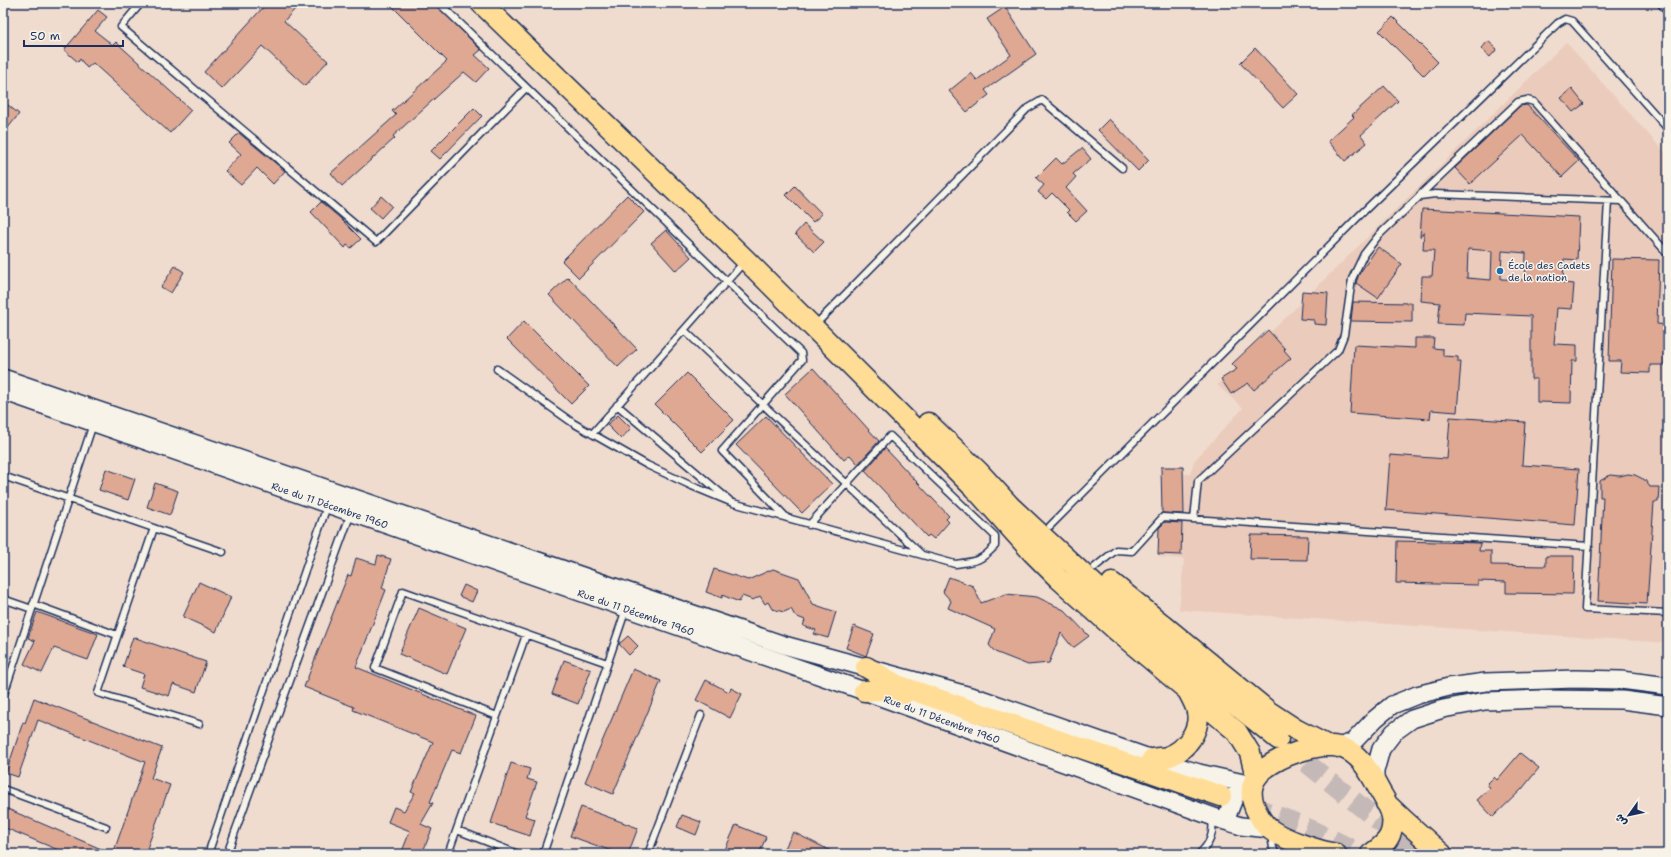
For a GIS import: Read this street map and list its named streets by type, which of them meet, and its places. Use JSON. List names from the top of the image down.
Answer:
{
  "streets": {
    "main road": ["Rue du 11 Décembre 1960"]
  },
  "places": ["École des Cadets de la nation"],
  "scale_bar": "50 m",
  "north": "bottom left"
}
